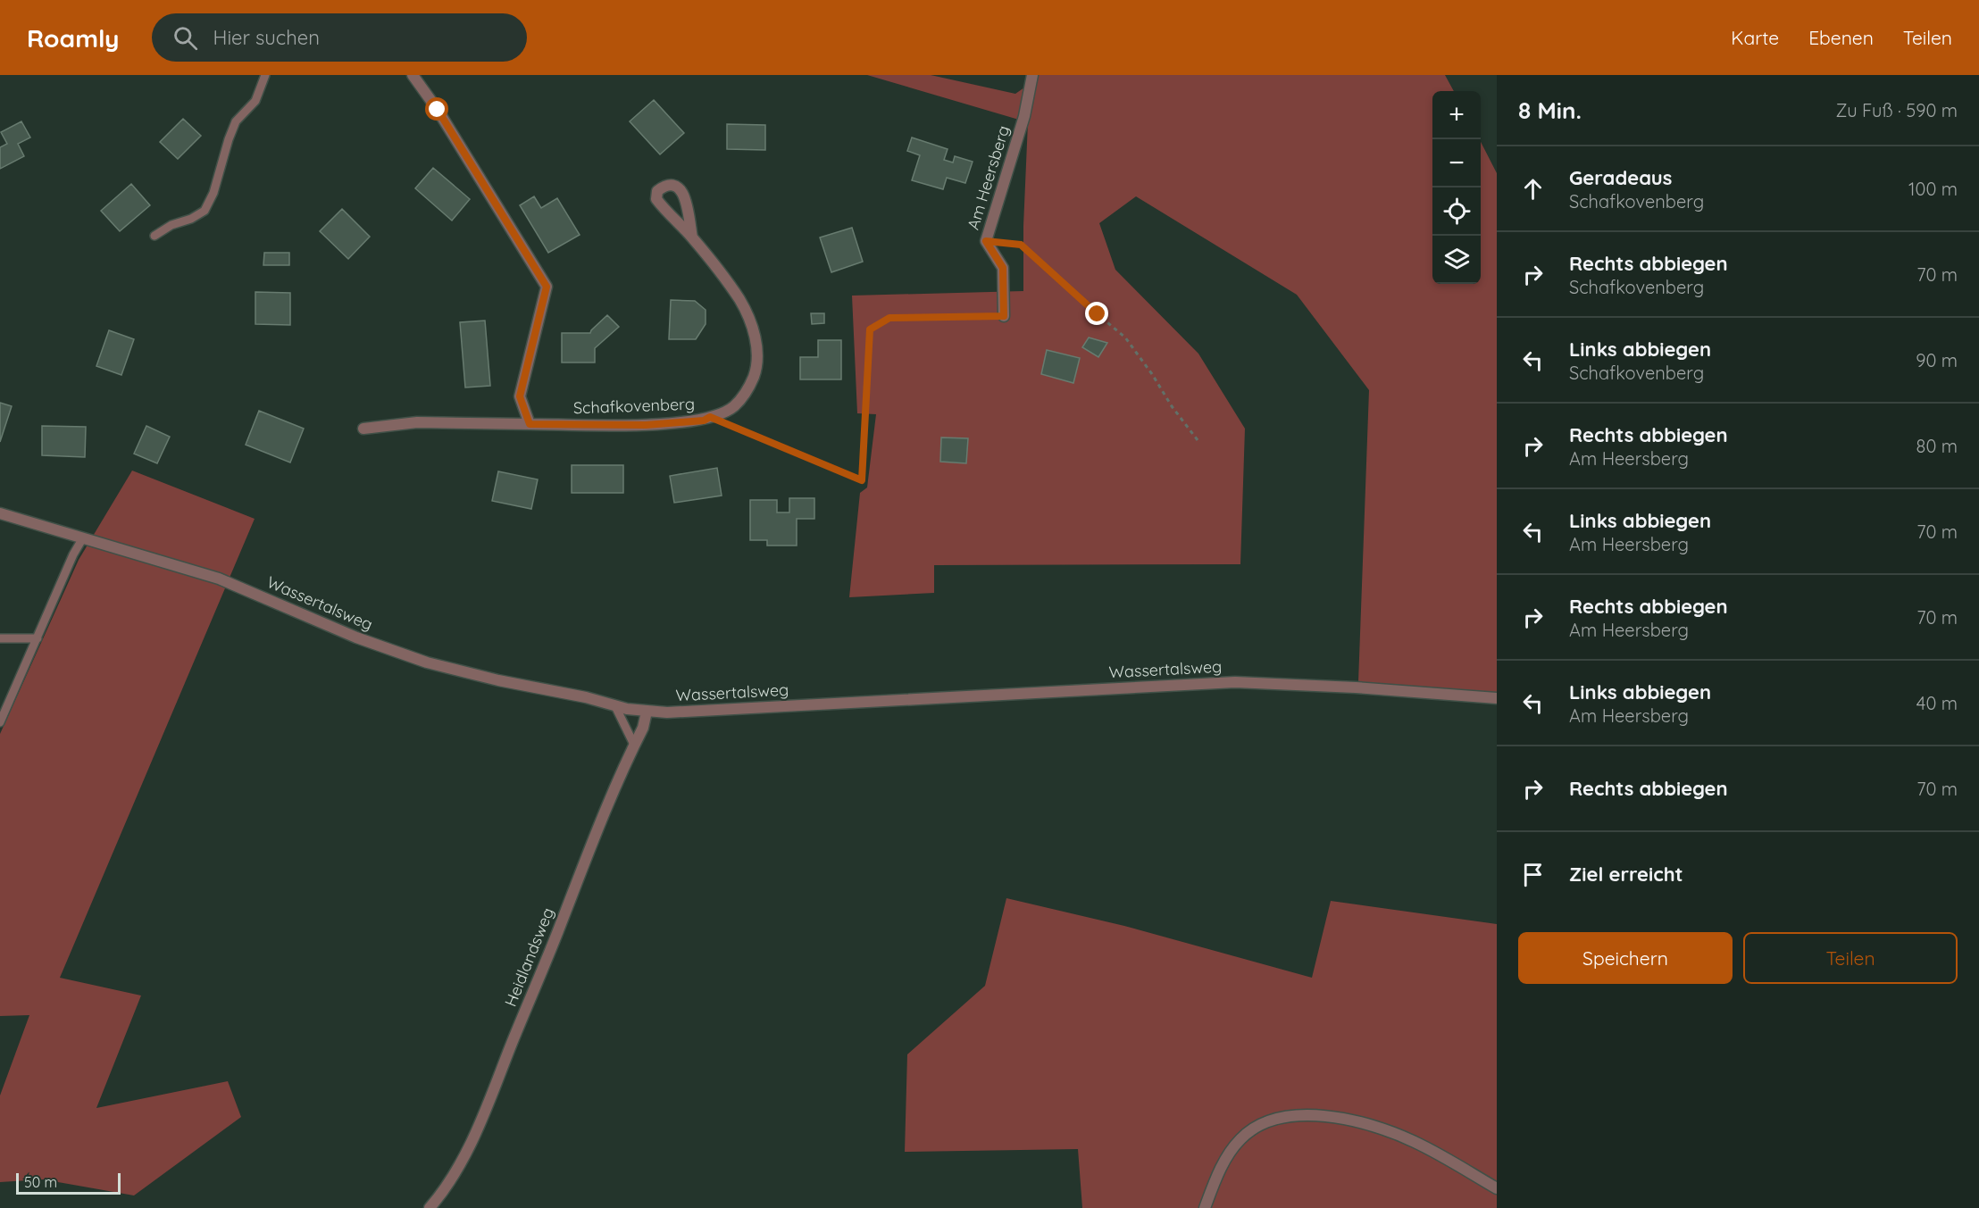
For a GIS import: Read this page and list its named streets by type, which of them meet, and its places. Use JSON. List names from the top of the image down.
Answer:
{
  "streets": {
    "street": [
      "Am Heersberg",
      "Schafkovenberg",
      "Wassertalsweg",
      "Heidlandsweg"
    ]
  },
  "crossings": [
    ["Wassertalsweg", "Heidlandsweg"]
  ],
  "scale_bar": "50 m",
  "page": {
    "header": "Roamly",
    "search": "Hier suchen",
    "nav": ["Karte", "Ebenen", "Teilen"],
    "heading": ["8 Min.", "Zu Fuß · 590 m"],
    "map_buttons": ["+", "−"],
    "list": [
      ["Geradeaus", "Schafkovenberg", "100 m"],
      ["Rechts abbiegen", "Schafkovenberg", "70 m"],
      ["Links abbiegen", "Schafkovenberg", "90 m"],
      ["Rechts abbiegen", "Am Heersberg", "80 m"],
      ["Links abbiegen", "Am Heersberg", "70 m"],
      ["Rechts abbiegen", "Am Heersberg", "70 m"],
      ["Links abbiegen", "Am Heersberg", "40 m"],
      ["Rechts abbiegen", "70 m"],
      "Ziel erreicht"
    ],
    "buttons": ["Speichern", "Teilen"],
    "scale": "50 m"
  }
}
